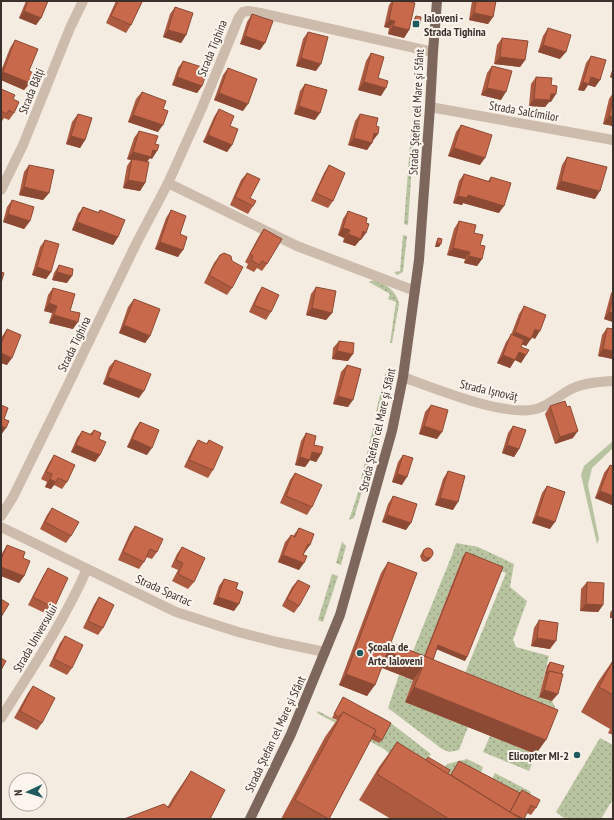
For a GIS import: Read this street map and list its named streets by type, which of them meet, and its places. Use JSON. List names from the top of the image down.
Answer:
{
  "streets": {
    "main road": ["Strada Ștefan cel Mare și Sfânt"],
    "street": [
      "Strada Tighina",
      "Strada Bălți",
      "Strada Salcîmilor",
      "Strada Ișnovăț",
      "Strada Spartac",
      "Strada Universului"
    ]
  },
  "crossings": [
    ["Strada Tighina", "Strada Ștefan cel Mare și Sfânt"],
    ["Strada Salcîmilor", "Strada Ștefan cel Mare și Sfânt"],
    ["Strada Ștefan cel Mare și Sfânt", "Strada Ișnovăț"],
    ["Strada Ștefan cel Mare și Sfânt", "Strada Spartac"],
    ["Strada Spartac", "Strada Universului"]
  ],
  "places": {
    "transit": ["Ialoveni - Strada Tighina"],
    "other": ["Școala de Arte Ialoveni", "Elicopter MI-2"]
  },
  "north": "left"
}
